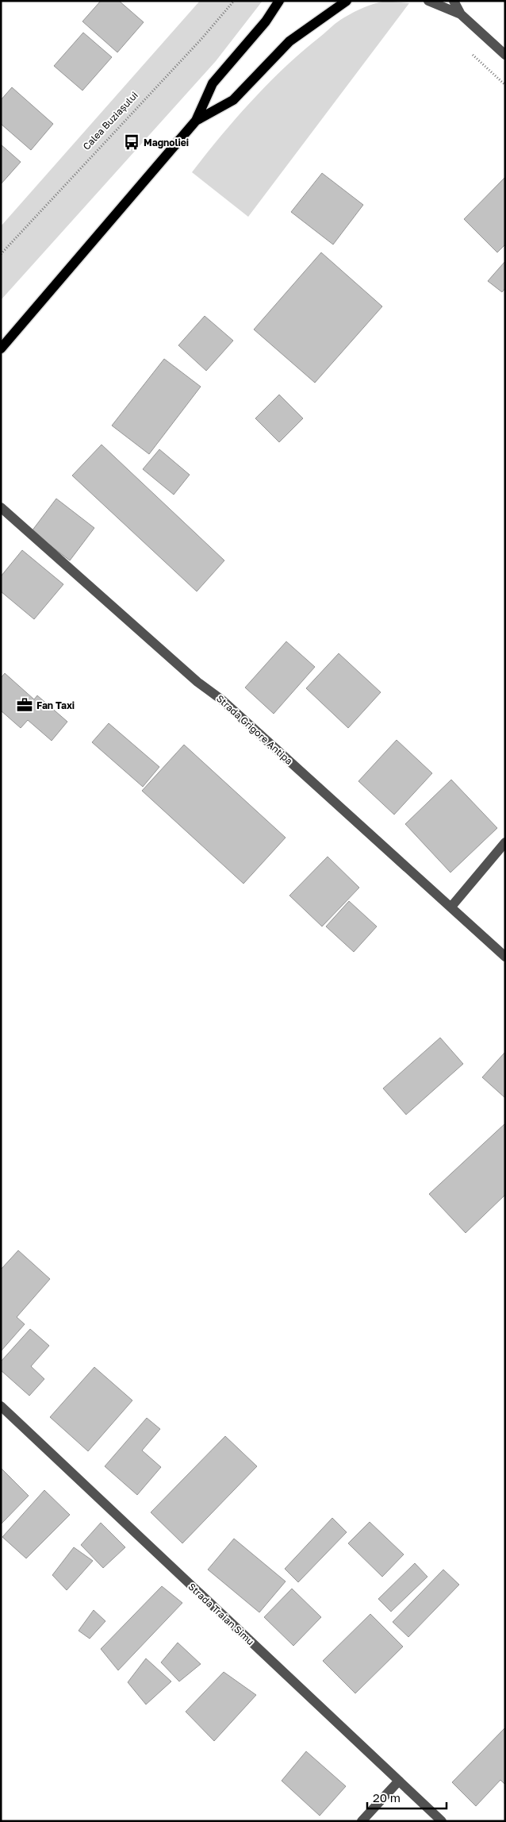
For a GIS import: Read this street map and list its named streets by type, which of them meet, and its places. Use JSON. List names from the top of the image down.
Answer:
{
  "streets": {
    "street": ["Strada Grigore Antipa", "Strada Traian Simu"],
    "path": ["Calea Buziașului"]
  },
  "places": {
    "bus stop": ["Magnoliei"],
    "office": ["Fan Taxi"]
  },
  "scale_bar": "20 m"
}
